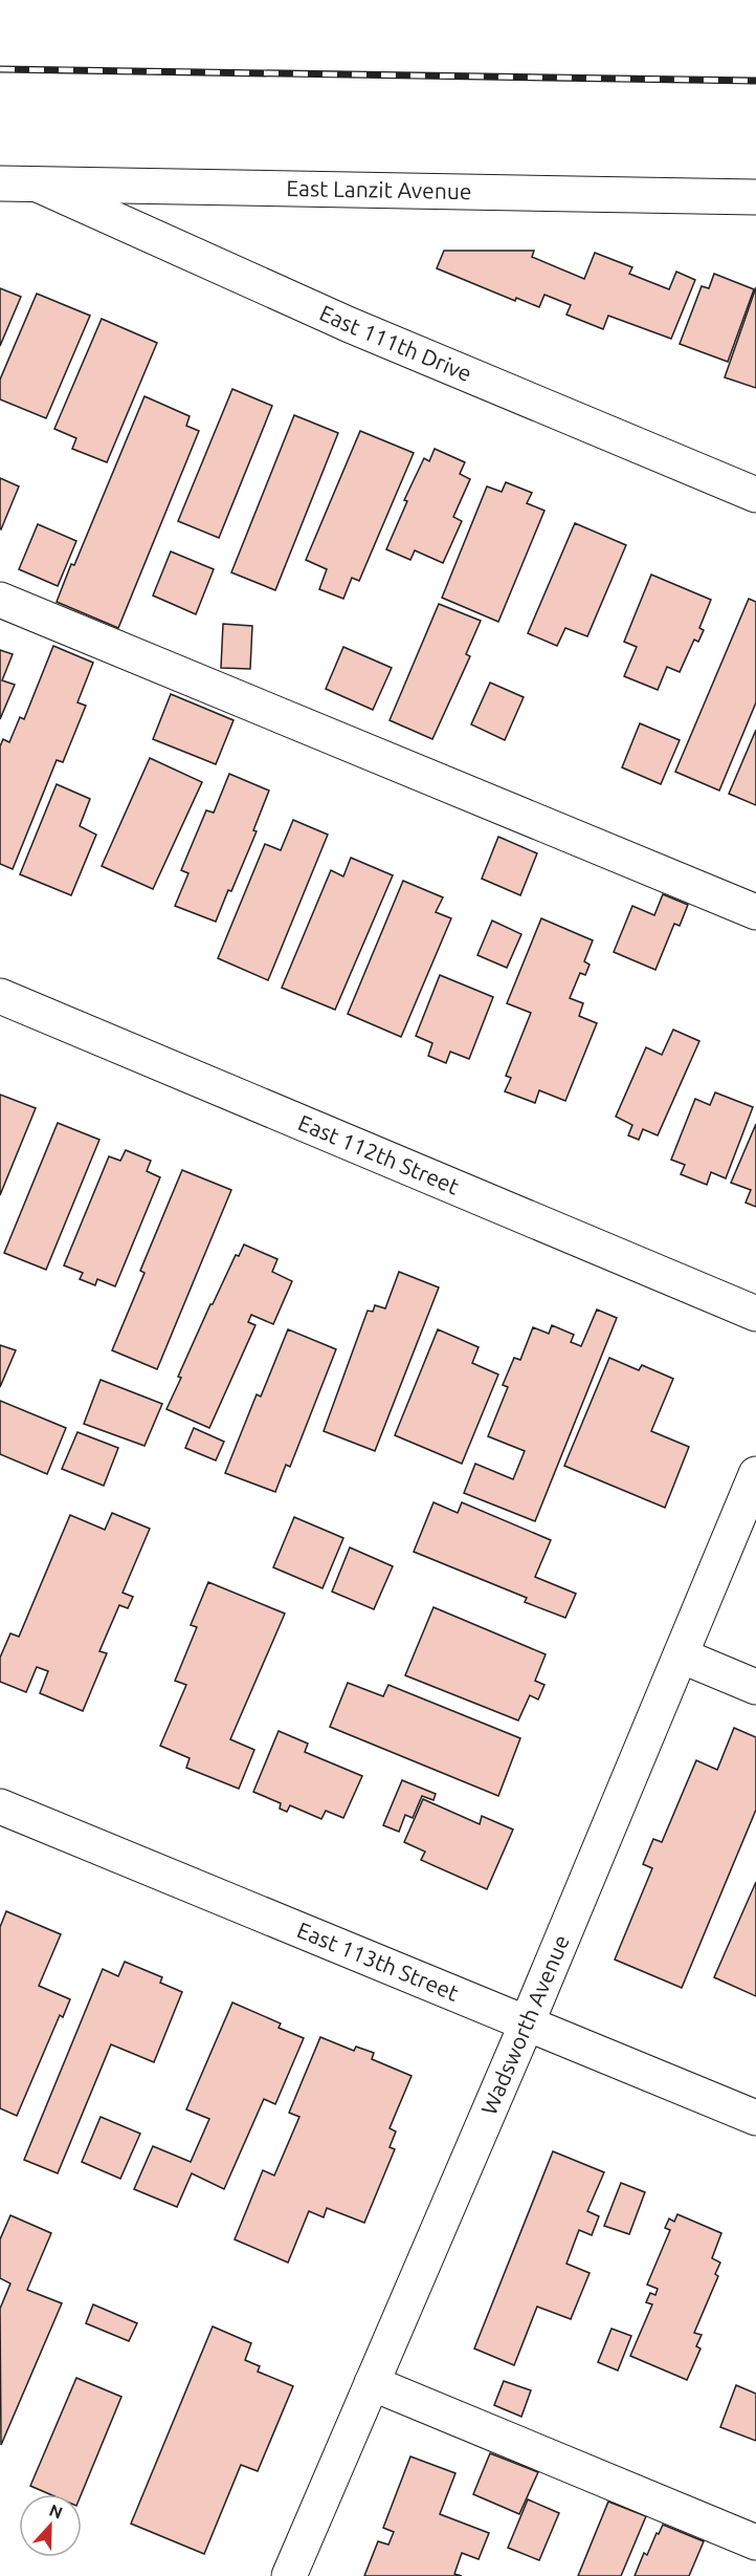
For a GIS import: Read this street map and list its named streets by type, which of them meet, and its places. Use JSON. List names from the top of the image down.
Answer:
{
  "streets": {
    "street": [
      "East Lanzit Avenue",
      "East 111th Drive",
      "East 112th Street",
      "East 113th Street",
      "Wadsworth Avenue"
    ]
  },
  "crossings": [
    ["East Lanzit Avenue", "East 111th Drive"],
    ["East 113th Street", "Wadsworth Avenue"]
  ],
  "north": "top"
}
